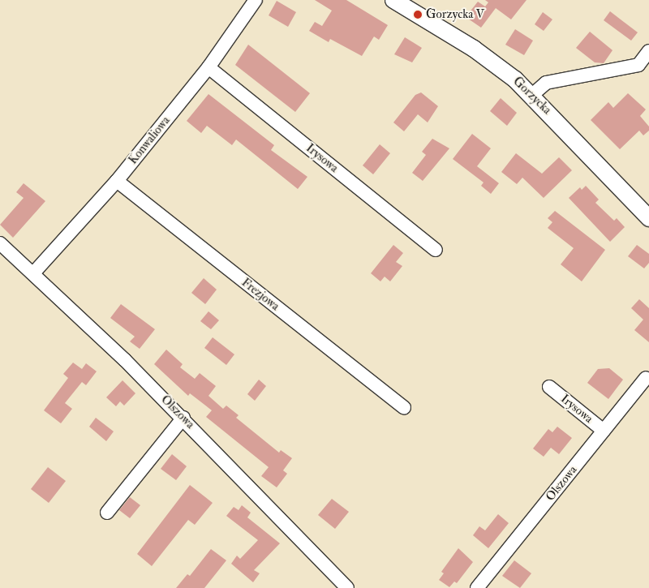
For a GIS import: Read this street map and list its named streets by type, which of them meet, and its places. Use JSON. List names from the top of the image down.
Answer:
{
  "streets": {
    "street": [
      "Gorzycka",
      "Konwaliowa",
      "Irysowa",
      "Frezjowa",
      "Olszowa"
    ]
  },
  "crossings": [
    ["Konwaliowa", "Irysowa"],
    ["Konwaliowa", "Frezjowa"],
    ["Konwaliowa", "Olszowa"],
    ["Irysowa", "Olszowa"]
  ],
  "places": ["Gorzycka V"]
}
